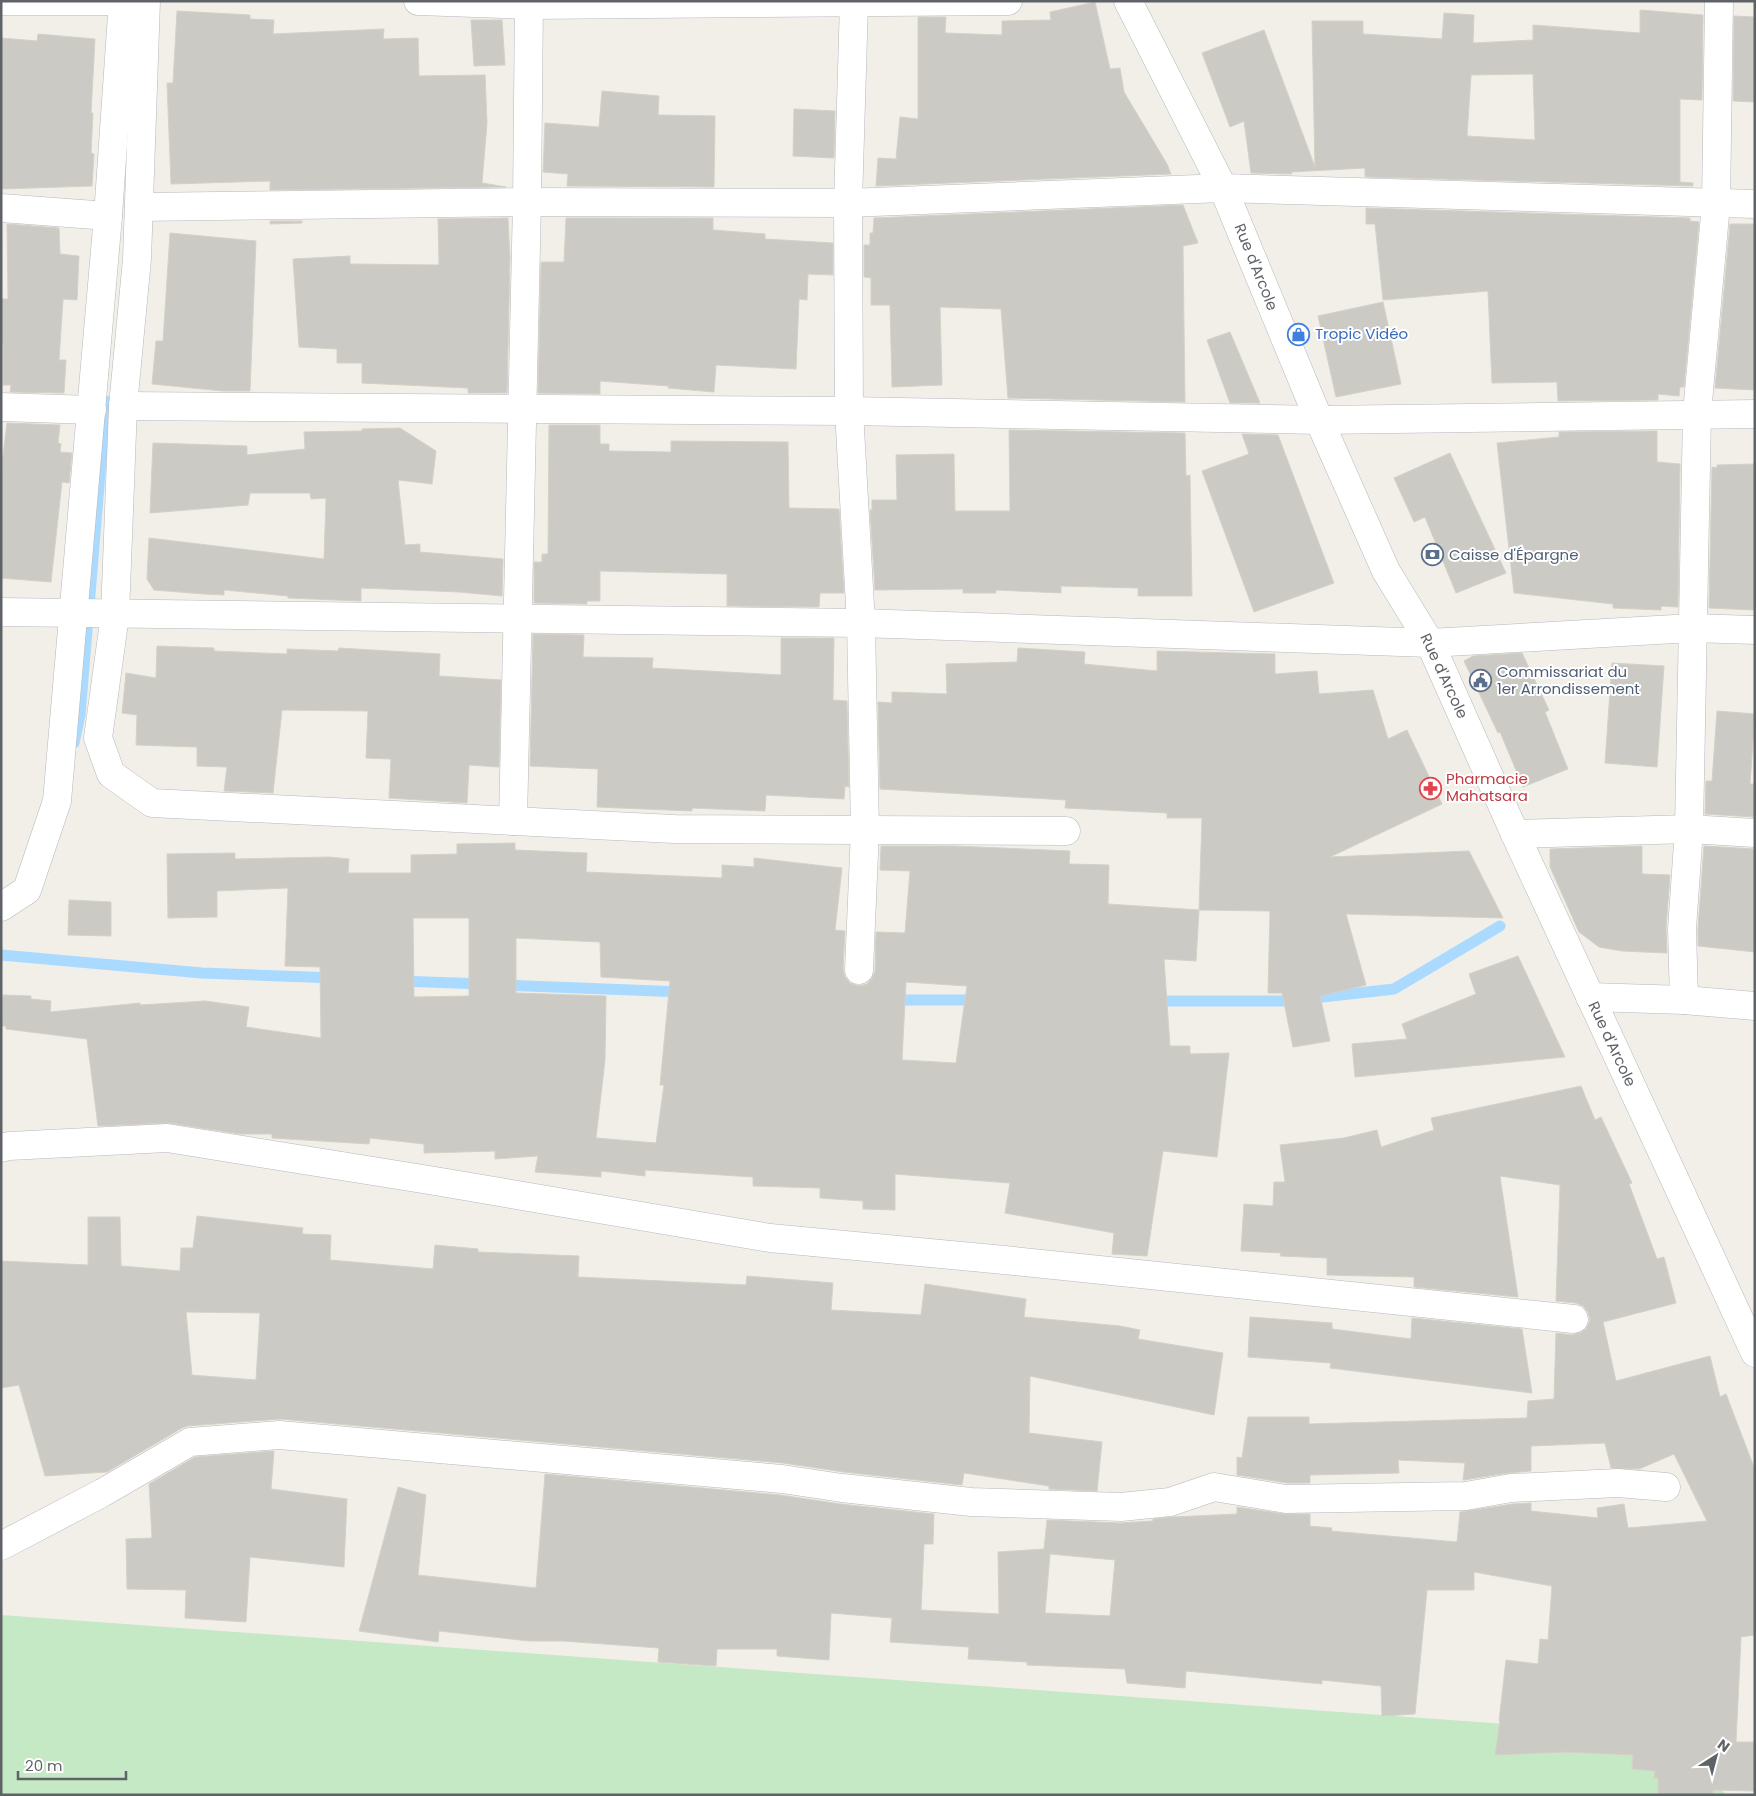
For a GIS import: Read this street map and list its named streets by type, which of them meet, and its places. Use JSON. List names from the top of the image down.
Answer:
{
  "streets": {
    "street": ["Rue d'Arcole"]
  },
  "places": {
    "shop": ["Tropic Vidéo"],
    "bank": ["Caisse d'Épargne"],
    "public building": ["Commissariat du 1er Arrondissement"],
    "pharmacy": ["Pharmacie Mahatsara"]
  },
  "scale_bar": "20 m",
  "north": "top right"
}
